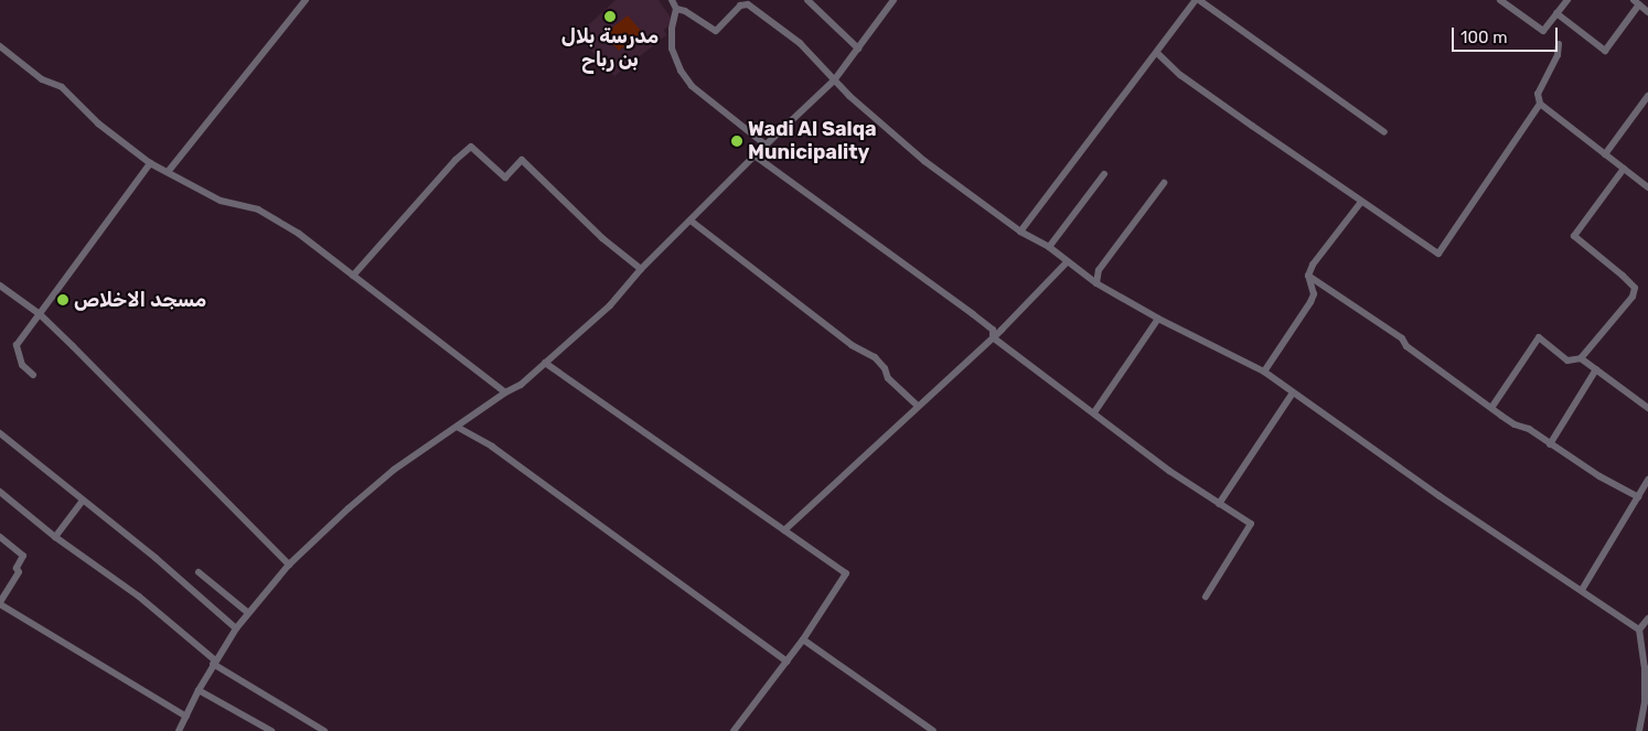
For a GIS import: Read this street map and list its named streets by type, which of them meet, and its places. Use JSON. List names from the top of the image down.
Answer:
{
  "places": ["مدرسة بلال بن رباح", "Wadi Al Salqa Municipality", "مسجد الاخلاص"],
  "scale_bar": "100 m"
}
